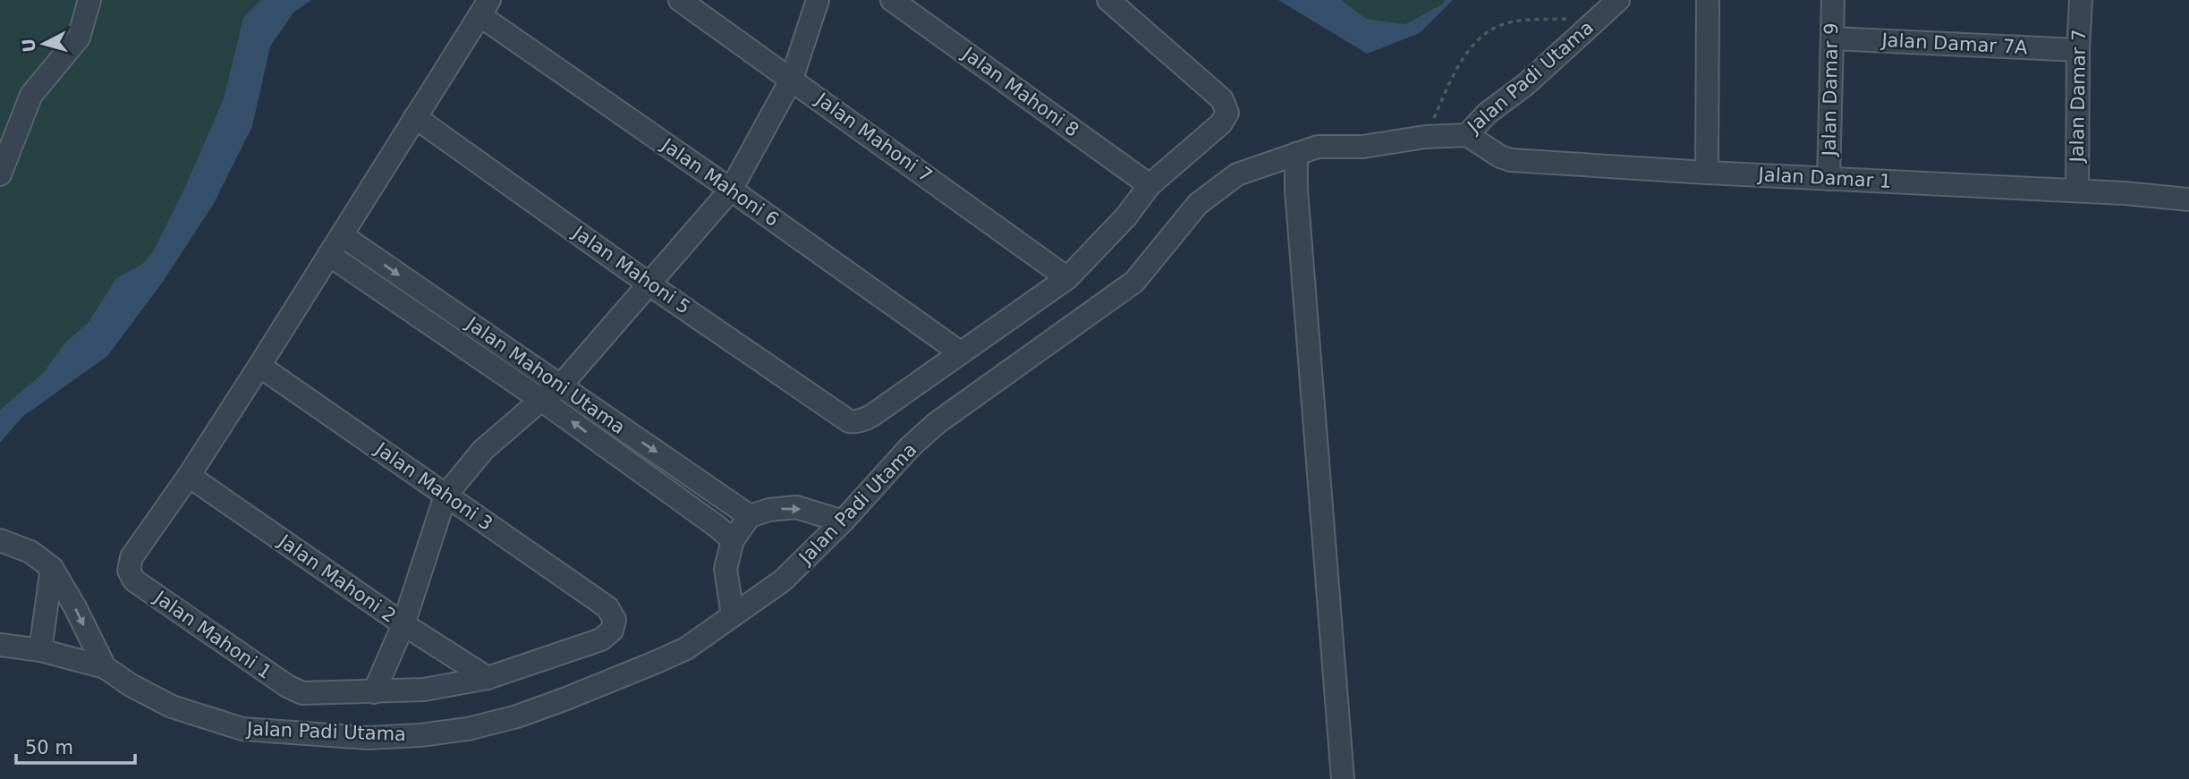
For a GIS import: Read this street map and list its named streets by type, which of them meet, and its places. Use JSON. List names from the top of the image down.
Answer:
{
  "streets": {
    "street": [
      "Jalan Damar 7A",
      "Jalan Padi Utama",
      "Jalan Damar 9",
      "Jalan Mahoni 8",
      "Jalan Damar 7",
      "Jalan Mahoni 7",
      "Jalan Damar 1",
      "Jalan Mahoni 6",
      "Jalan Mahoni 5",
      "Jalan Mahoni Utama",
      "Jalan Mahoni 3",
      "Jalan Mahoni 2",
      "Jalan Mahoni 1"
    ]
  },
  "crossings": [
    ["Jalan Damar 7A", "Jalan Damar 9"],
    ["Jalan Damar 7A", "Jalan Damar 7"],
    ["Jalan Padi Utama", "Jalan Damar 1"],
    ["Jalan Damar 9", "Jalan Damar 1"],
    ["Jalan Damar 7", "Jalan Damar 1"],
    ["Jalan Mahoni 6", "Jalan Mahoni 5"],
    ["Jalan Mahoni 3", "Jalan Mahoni 2"],
    ["Jalan Mahoni 2", "Jalan Mahoni 1"]
  ],
  "scale_bar": "50 m",
  "north": "left"
}
